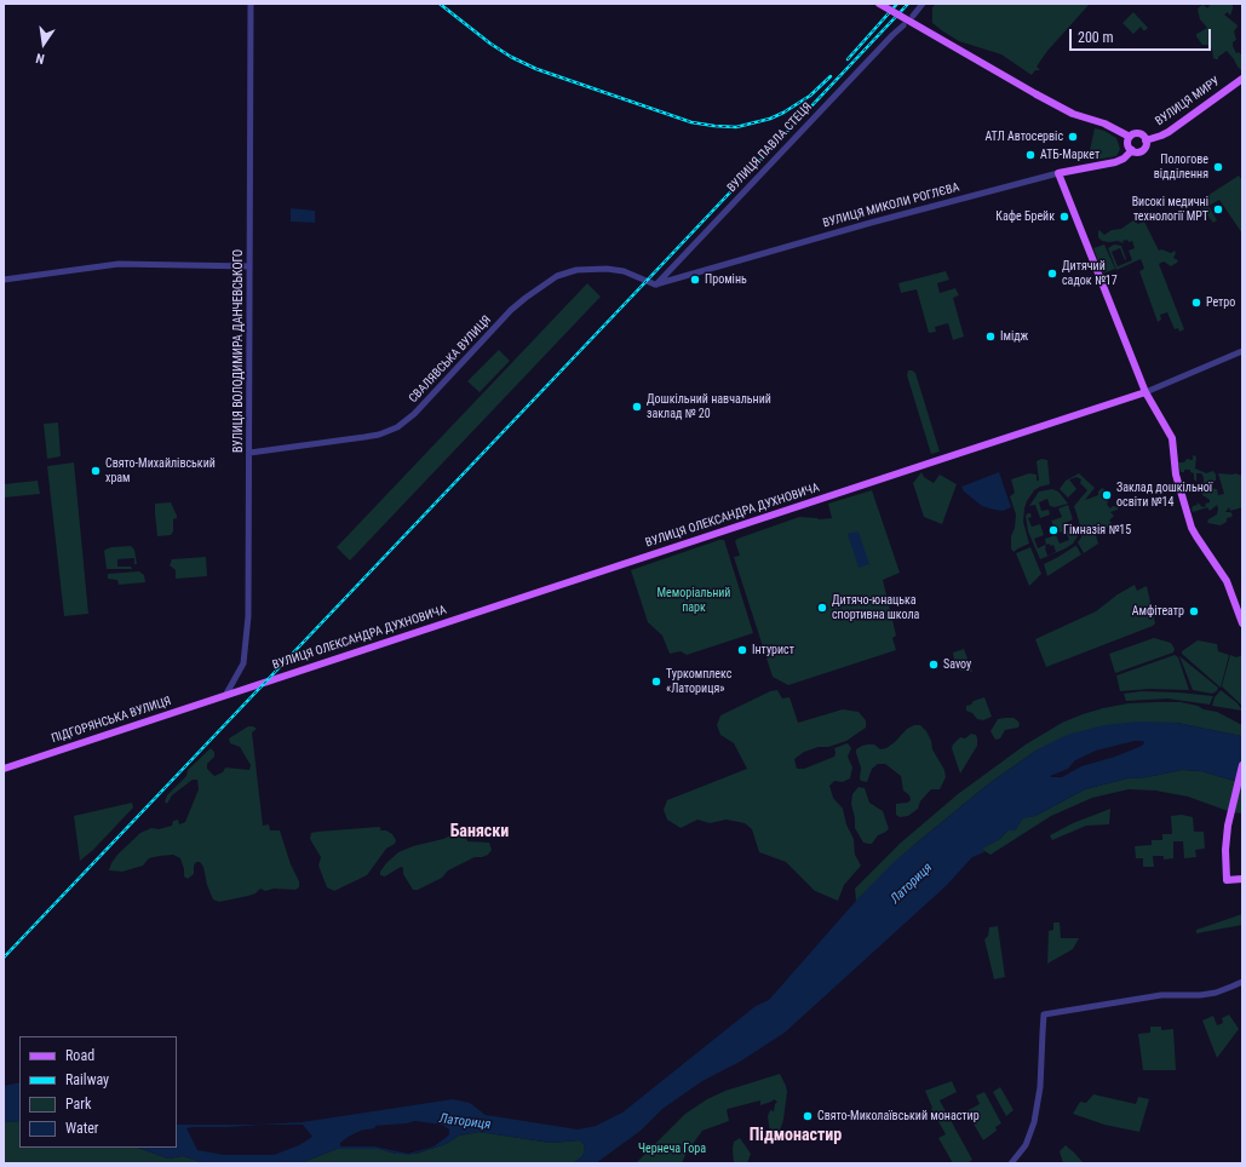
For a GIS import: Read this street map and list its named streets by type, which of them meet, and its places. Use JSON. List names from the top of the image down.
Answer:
{
  "streets": {
    "main road": [
      "ВУЛИЦЯ МИРУ",
      "ВУЛИЦЯ МИКОЛИ РОГЛЄВА",
      "ВУЛИЦЯ ОЛЕКСАНДРА ДУХНОВИЧА",
      "ПІДГОРЯНСЬКА ВУЛИЦЯ"
    ],
    "street": ["ВУЛИЦЯ ПАВЛА СТЕЦЯ", "ВУЛИЦЯ ВОЛОДИМИРА ДАНЧЕВСЬКОГО", "СВАЛЯВСЬКА ВУЛИЦЯ"]
  },
  "crossings": [
    ["ВУЛИЦЯ МИРУ", "ВУЛИЦЯ МИКОЛИ РОГЛЄВА"],
    ["ВУЛИЦЯ ПАВЛА СТЕЦЯ", "ВУЛИЦЯ МИКОЛИ РОГЛЄВА"],
    ["ВУЛИЦЯ ПАВЛА СТЕЦЯ", "СВАЛЯВСЬКА ВУЛИЦЯ"],
    ["ВУЛИЦЯ МИКОЛИ РОГЛЄВА", "СВАЛЯВСЬКА ВУЛИЦЯ"],
    ["ВУЛИЦЯ ВОЛОДИМИРА ДАНЧЕВСЬКОГО", "СВАЛЯВСЬКА ВУЛИЦЯ"],
    ["ВУЛИЦЯ ВОЛОДИМИРА ДАНЧЕВСЬКОГО", "ВУЛИЦЯ ОЛЕКСАНДРА ДУХНОВИЧА"],
    ["ВУЛИЦЯ ВОЛОДИМИРА ДАНЧЕВСЬКОГО", "ПІДГОРЯНСЬКА ВУЛИЦЯ"],
    ["ВУЛИЦЯ ОЛЕКСАНДРА ДУХНОВИЧА", "ПІДГОРЯНСЬКА ВУЛИЦЯ"]
  ],
  "districts": ["Баняски", "Підмонастир"],
  "water": ["Латориця"],
  "parks": ["Меморіальний парк", "Чернеча Гора"],
  "places": [
    "АТЛ Автосервіс",
    "АТБ-Маркет",
    "Пологове відділення",
    "Високі медичні технології МРТ",
    "Кафе Брейк",
    "Дитячий садок №17",
    "Промінь",
    "Ретро",
    "Імідж",
    "Дошкільний навчальний заклад № 20",
    "Свято-Михайлівський храм",
    "Заклад дошкільної освіти №14",
    "Гімназія №15",
    "Дитячо-юнацька спортивна школа",
    "Амфітеатр",
    "Інтурист",
    "Savoy",
    "Туркомплекс «Латориця»",
    "Свято-Миколаївський монастир"
  ],
  "legend": [
    "Road",
    "Railway",
    "Park",
    "Water"
  ],
  "scale_bar": "200 m",
  "north": "bottom"
}
